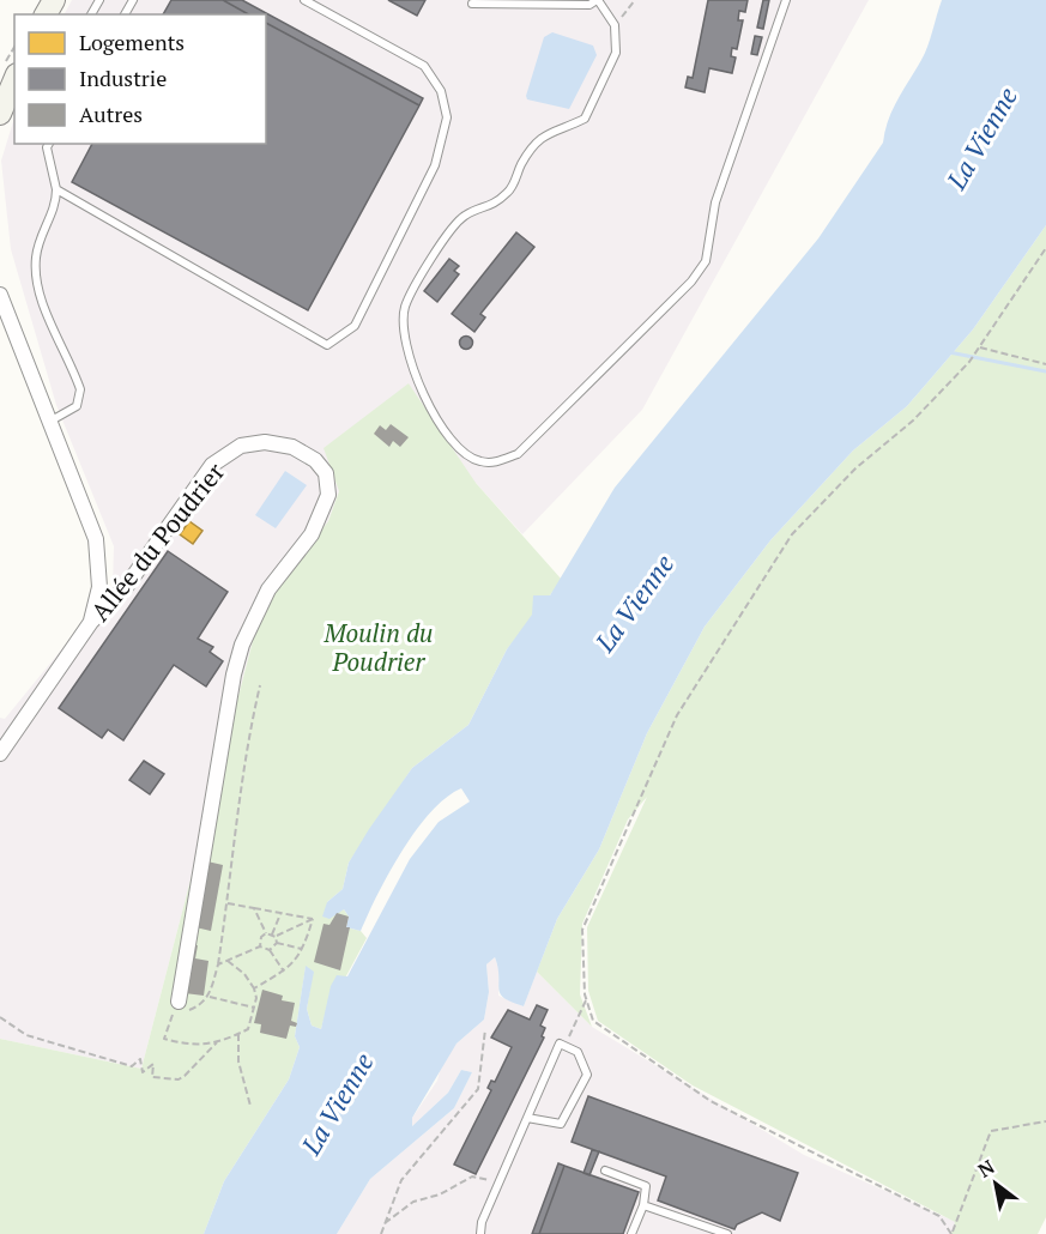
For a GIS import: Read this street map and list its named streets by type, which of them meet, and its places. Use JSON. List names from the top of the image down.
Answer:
{
  "streets": {
    "street": ["Allée du Poudrier"]
  },
  "water": ["La Vienne"],
  "parks": ["Moulin du Poudrier"],
  "legend": ["Logements", "Industrie", "Autres"],
  "north": "top left"
}
